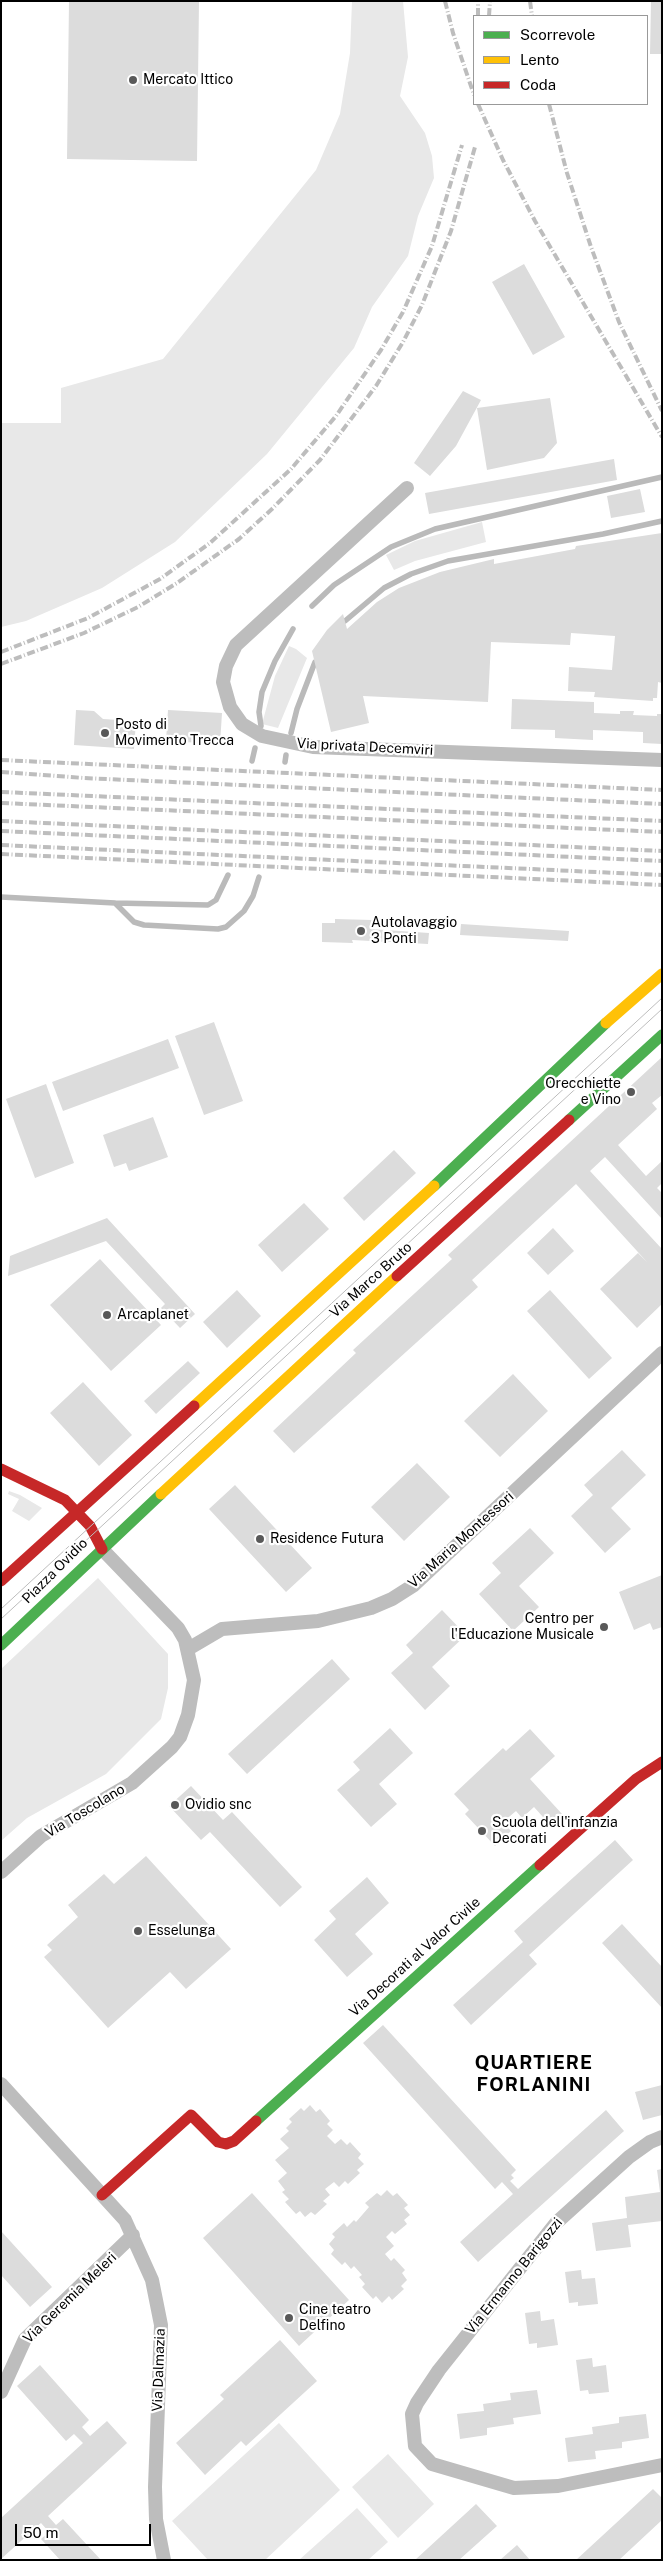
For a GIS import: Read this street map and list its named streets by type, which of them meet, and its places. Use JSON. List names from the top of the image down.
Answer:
{
  "streets": {
    "main road": ["Via Marco Bruto", "Piazza Ovidio", "Via Decorati al Valor Civile"],
    "street": [
      "Via privata Decemviri",
      "Via Maria Montessori",
      "Via Toscolano",
      "Via Ermanno Barigozzi",
      "Via Geremia Meleri",
      "Via Dalmazia"
    ]
  },
  "crossings": [
    ["Via Marco Bruto", "Piazza Ovidio"],
    ["Via Marco Bruto", "Via Toscolano"],
    ["Via Maria Montessori", "Via Toscolano"],
    ["Piazza Ovidio", "Via Toscolano"],
    ["Via Decorati al Valor Civile", "Via Dalmazia"],
    ["Via Geremia Meleri", "Via Dalmazia"]
  ],
  "districts": ["QUARTIERE FORLANINI"],
  "places": [
    "Mercato Ittico",
    "Posto di Movimento Trecca",
    "Autolavaggio 3 Ponti",
    "Orecchiette e Vino",
    "Arcaplanet",
    "Residence Futura",
    "Centro per l'Educazione Musicale",
    "Ovidio snc",
    "Scuola dell'infanzia Decorati",
    "Esselunga",
    "Cine teatro Delfino"
  ],
  "legend": ["Scorrevole", "Lento", "Coda"],
  "scale_bar": "50 m"
}
